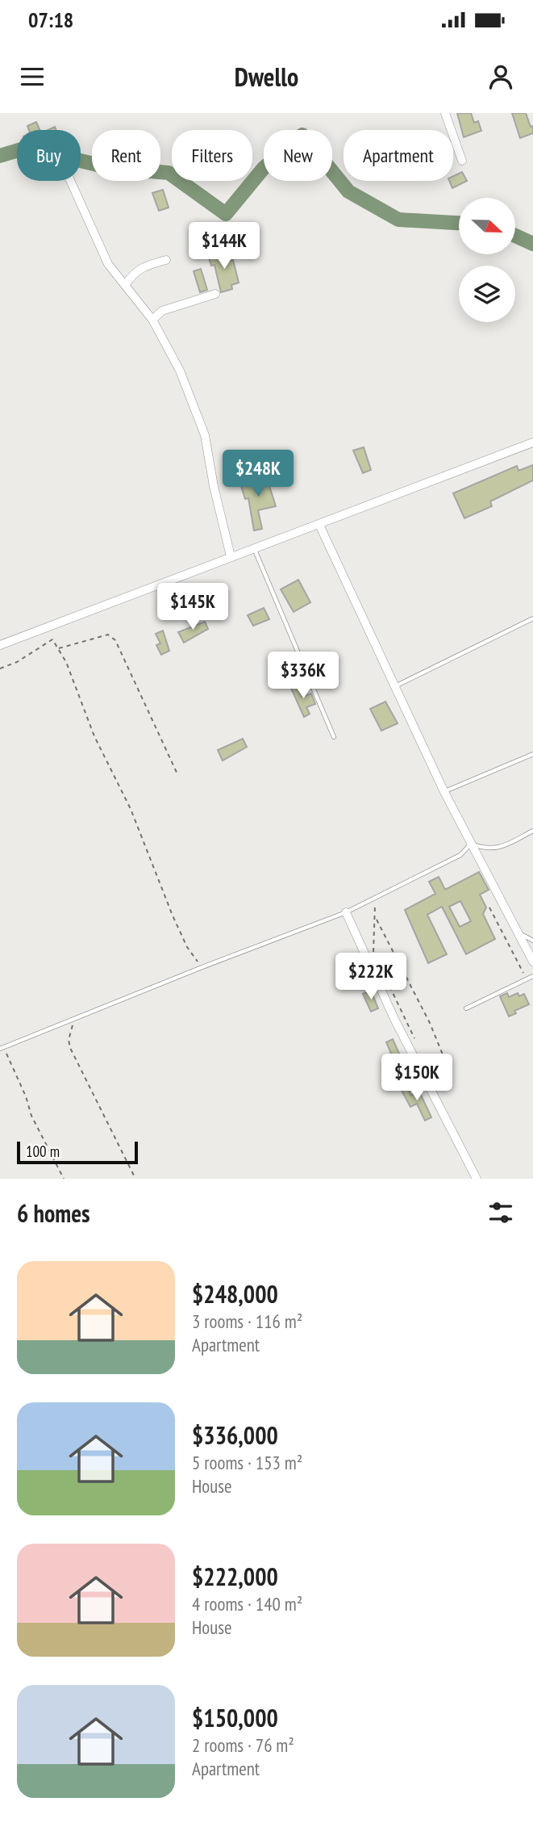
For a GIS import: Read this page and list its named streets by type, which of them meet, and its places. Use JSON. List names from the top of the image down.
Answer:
{
  "scale_bar": "100 m",
  "north": "right",
  "page": {
    "status": "07:18",
    "header": "Dwello",
    "chip": [
      "Buy",
      "Rent",
      "Filters",
      "New",
      "Apartment"
    ],
    "price": [
      "$144K",
      "$248K",
      "$145K",
      "$336K",
      "$222K",
      "$150K"
    ],
    "scale": "100 m",
    "heading": "6 homes",
    "list": [
      {
        "name": "$248,000",
        "note": "3 rooms · 116 m² · Apartment"
      },
      {
        "name": "$336,000",
        "note": "5 rooms · 153 m² · House"
      },
      {
        "name": "$222,000",
        "note": "4 rooms · 140 m² · House"
      },
      {
        "name": "$150,000",
        "note": "2 rooms · 76 m² · Apartment"
      }
    ]
  }
}
